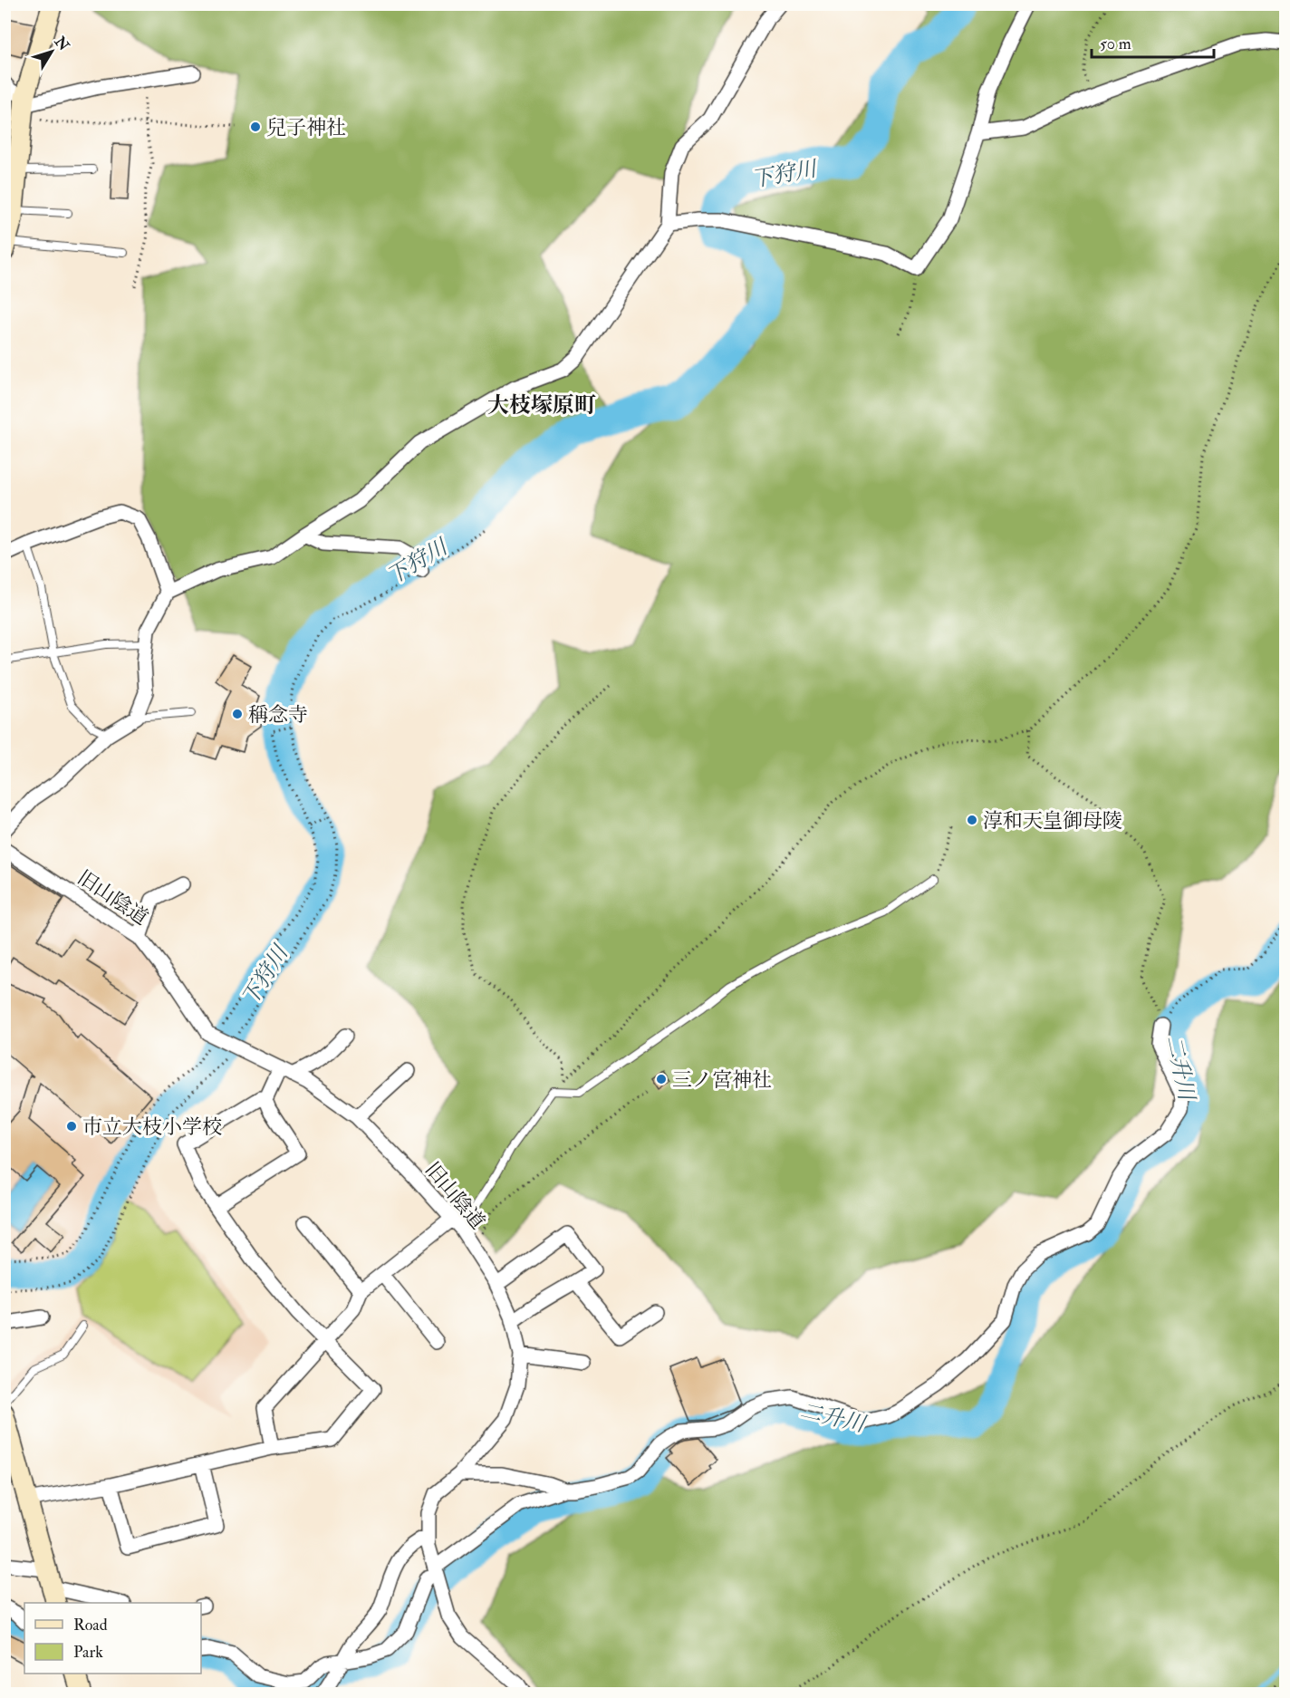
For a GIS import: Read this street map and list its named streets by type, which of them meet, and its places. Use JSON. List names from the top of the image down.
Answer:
{
  "streets": {
    "street": ["旧山陰道"]
  },
  "districts": ["大枝塚原町"],
  "water": ["下狩川", "二升川"],
  "places": [
    "兒子神社",
    "稱念寺",
    "淳和天皇御母陵",
    "三ノ宮神社",
    "市立大枝小学校"
  ],
  "legend": ["Road", "Park"],
  "scale_bar": "50 m",
  "north": "top right"
}
